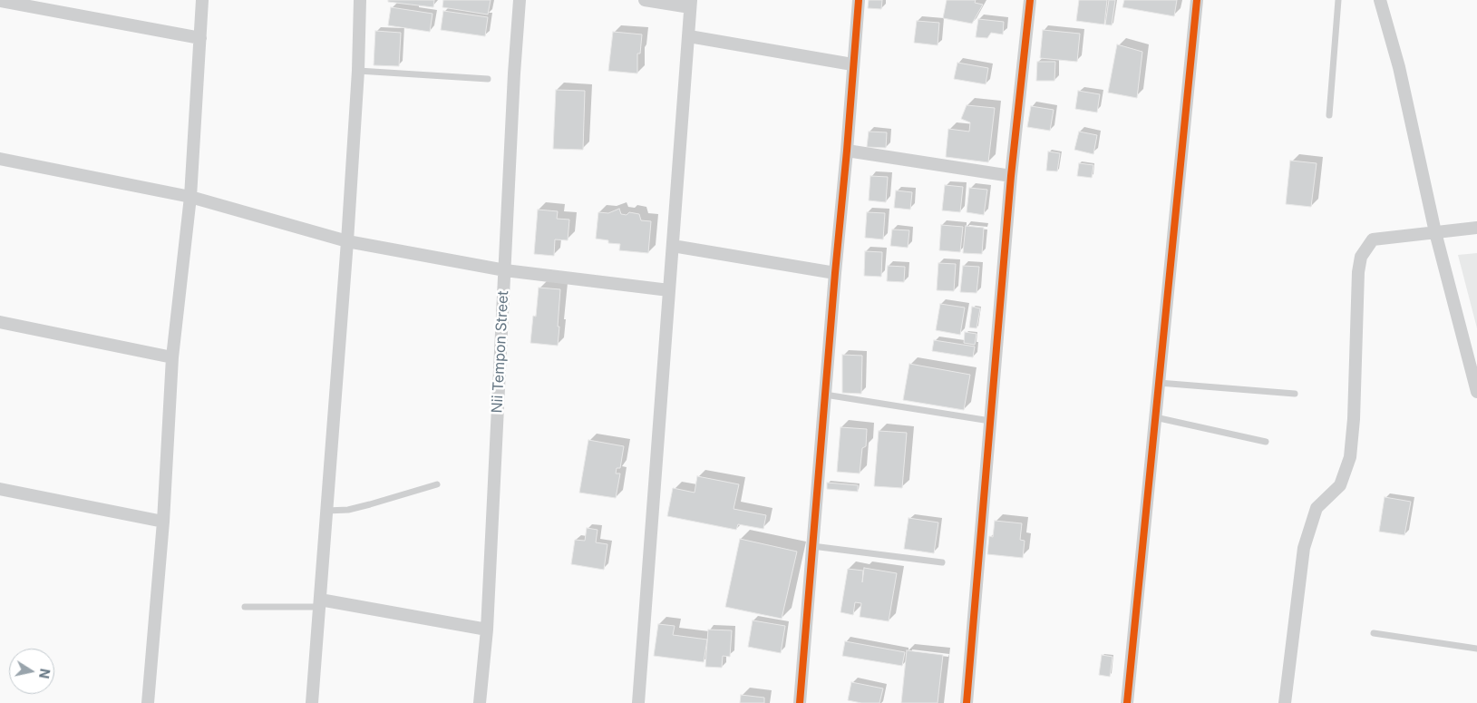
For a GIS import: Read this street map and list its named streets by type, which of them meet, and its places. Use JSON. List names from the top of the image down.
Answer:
{
  "streets": {
    "street": ["Nii Tempon Street"]
  },
  "north": "right"
}
